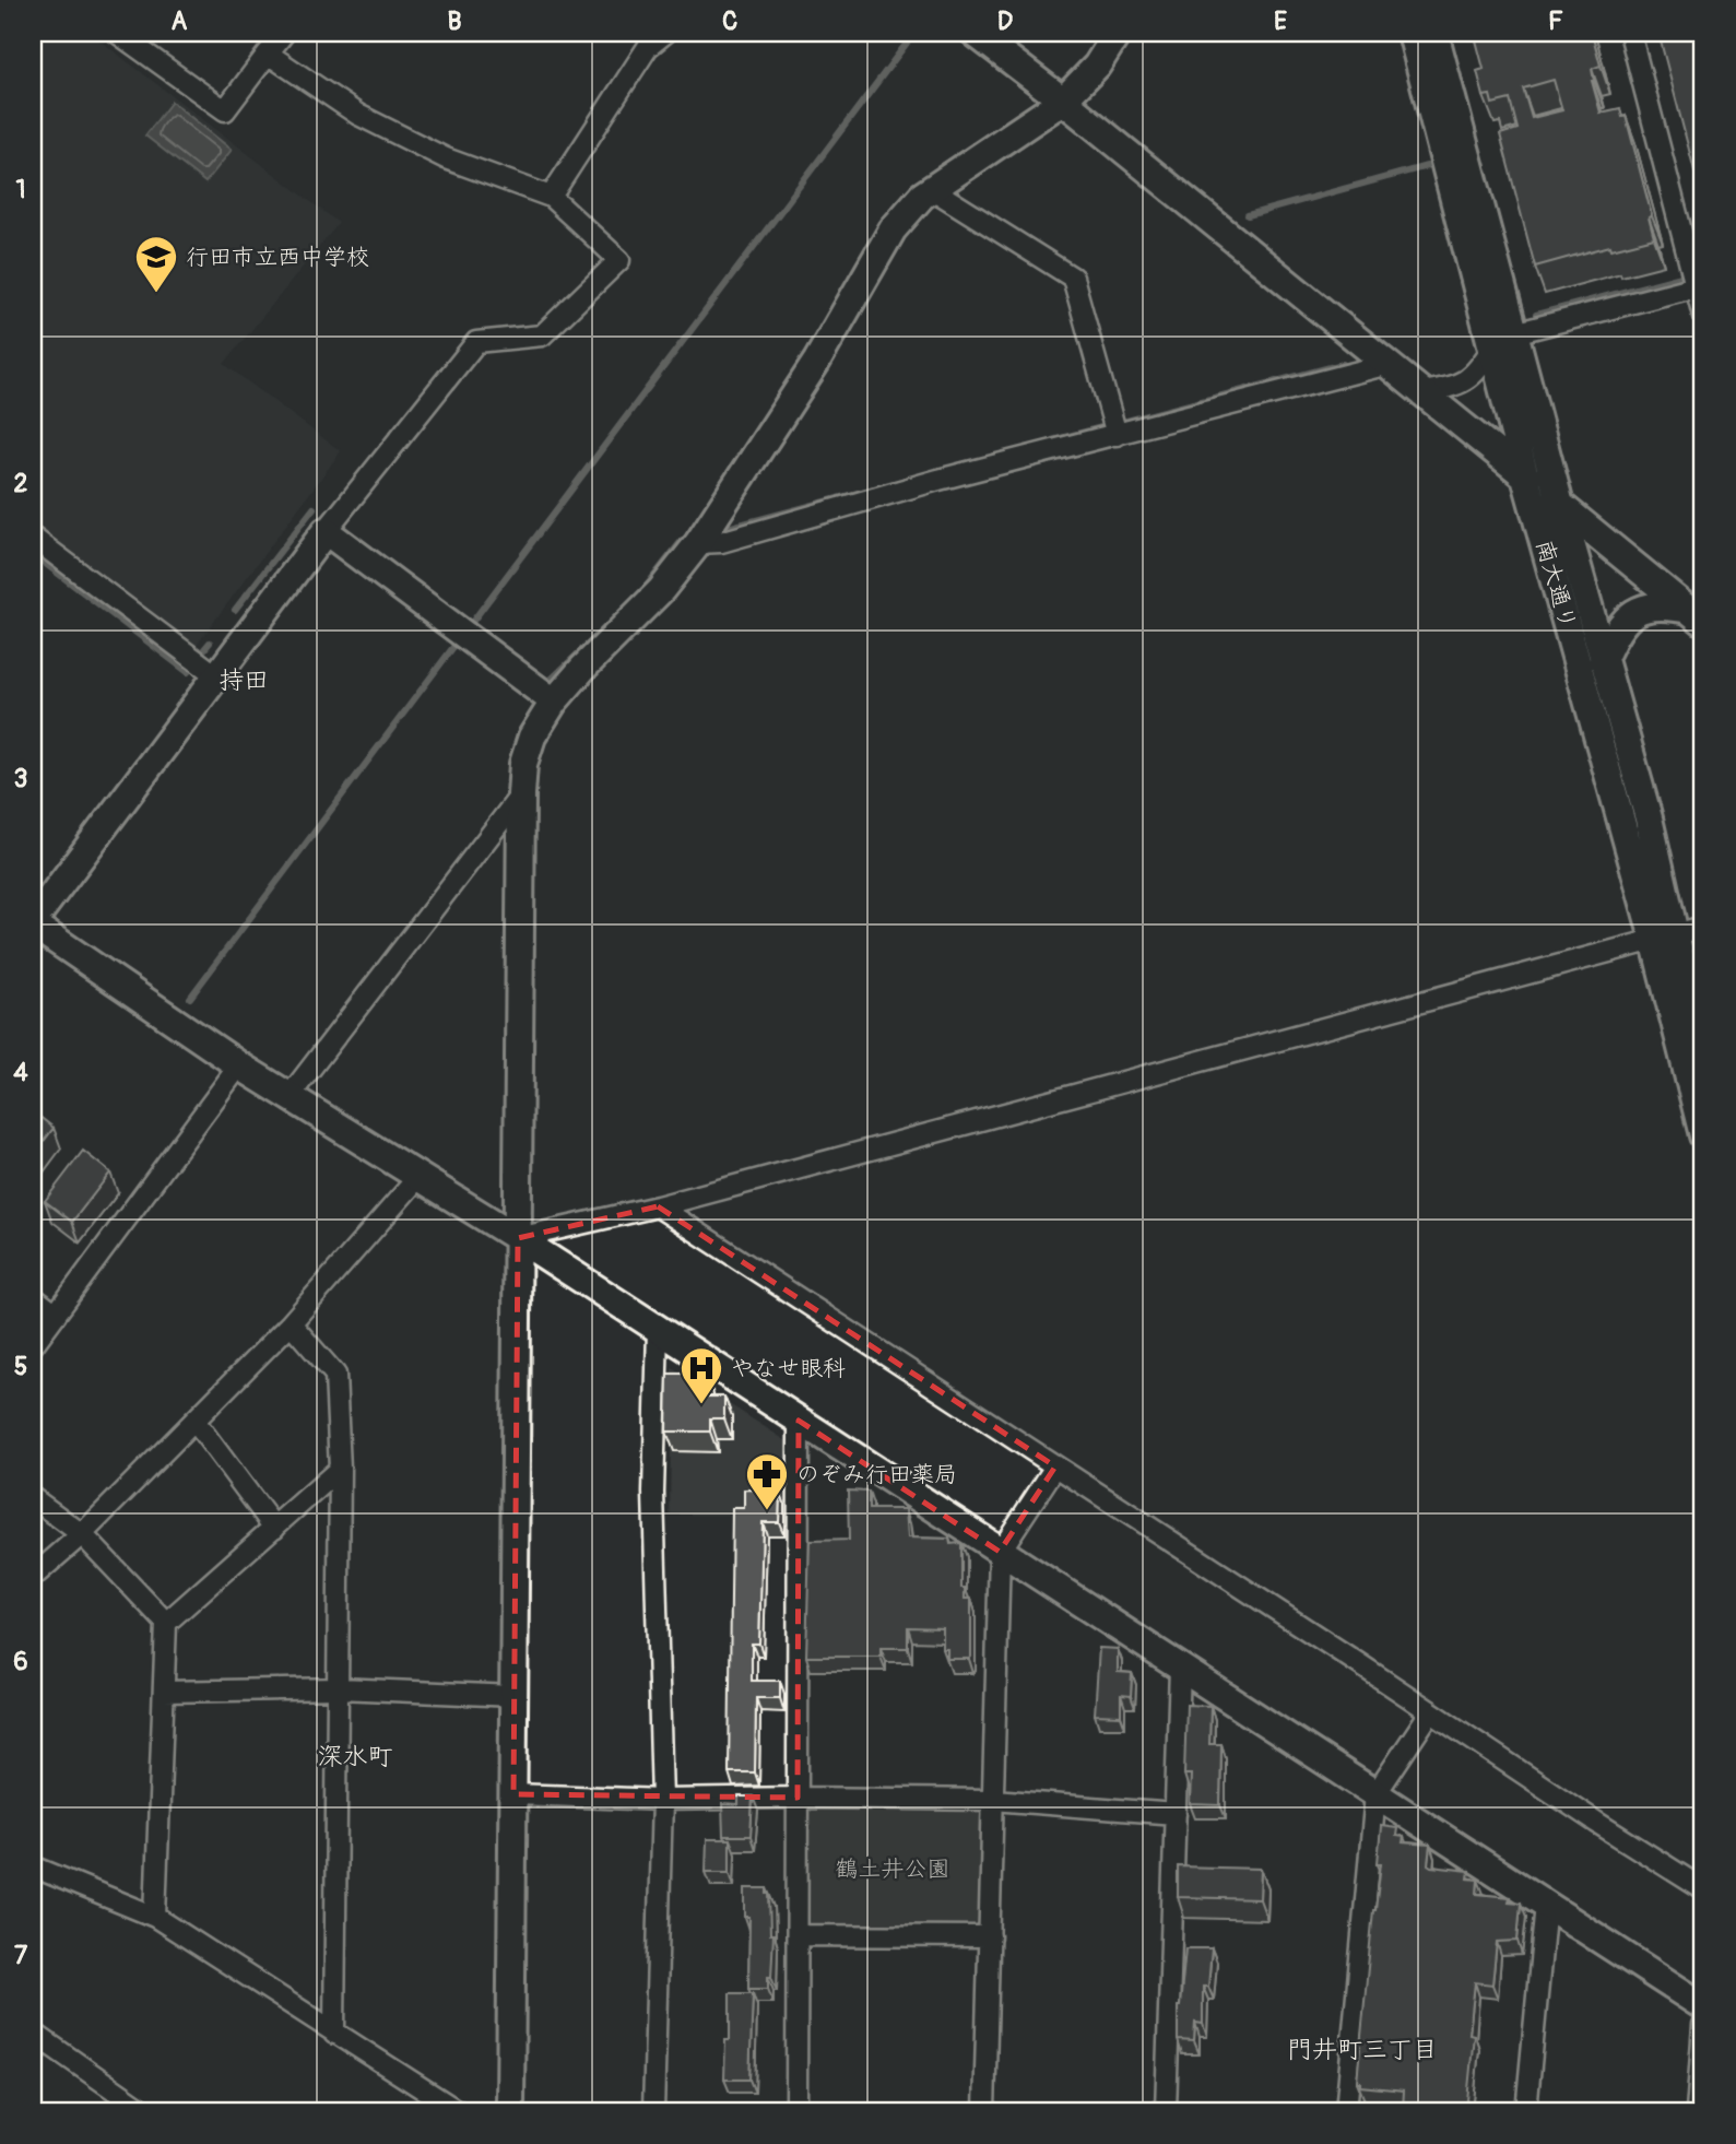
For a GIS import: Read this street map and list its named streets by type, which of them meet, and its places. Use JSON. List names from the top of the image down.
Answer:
{
  "streets": {
    "street": ["南大通り"]
  },
  "districts": ["持田", "深水町", "門井町三丁目"],
  "parks": ["鶴土井公園"],
  "places": {
    "school or university": ["行田市立西中学校"],
    "hospital": ["やなせ眼科"],
    "pharmacy": ["のぞみ行田薬局"]
  },
  "grid": {
    "columns": [
      "A",
      "B",
      "C",
      "D",
      "E",
      "F"
    ],
    "rows": [
      "1",
      "2",
      "3",
      "4",
      "5",
      "6",
      "7"
    ]
  }
}
